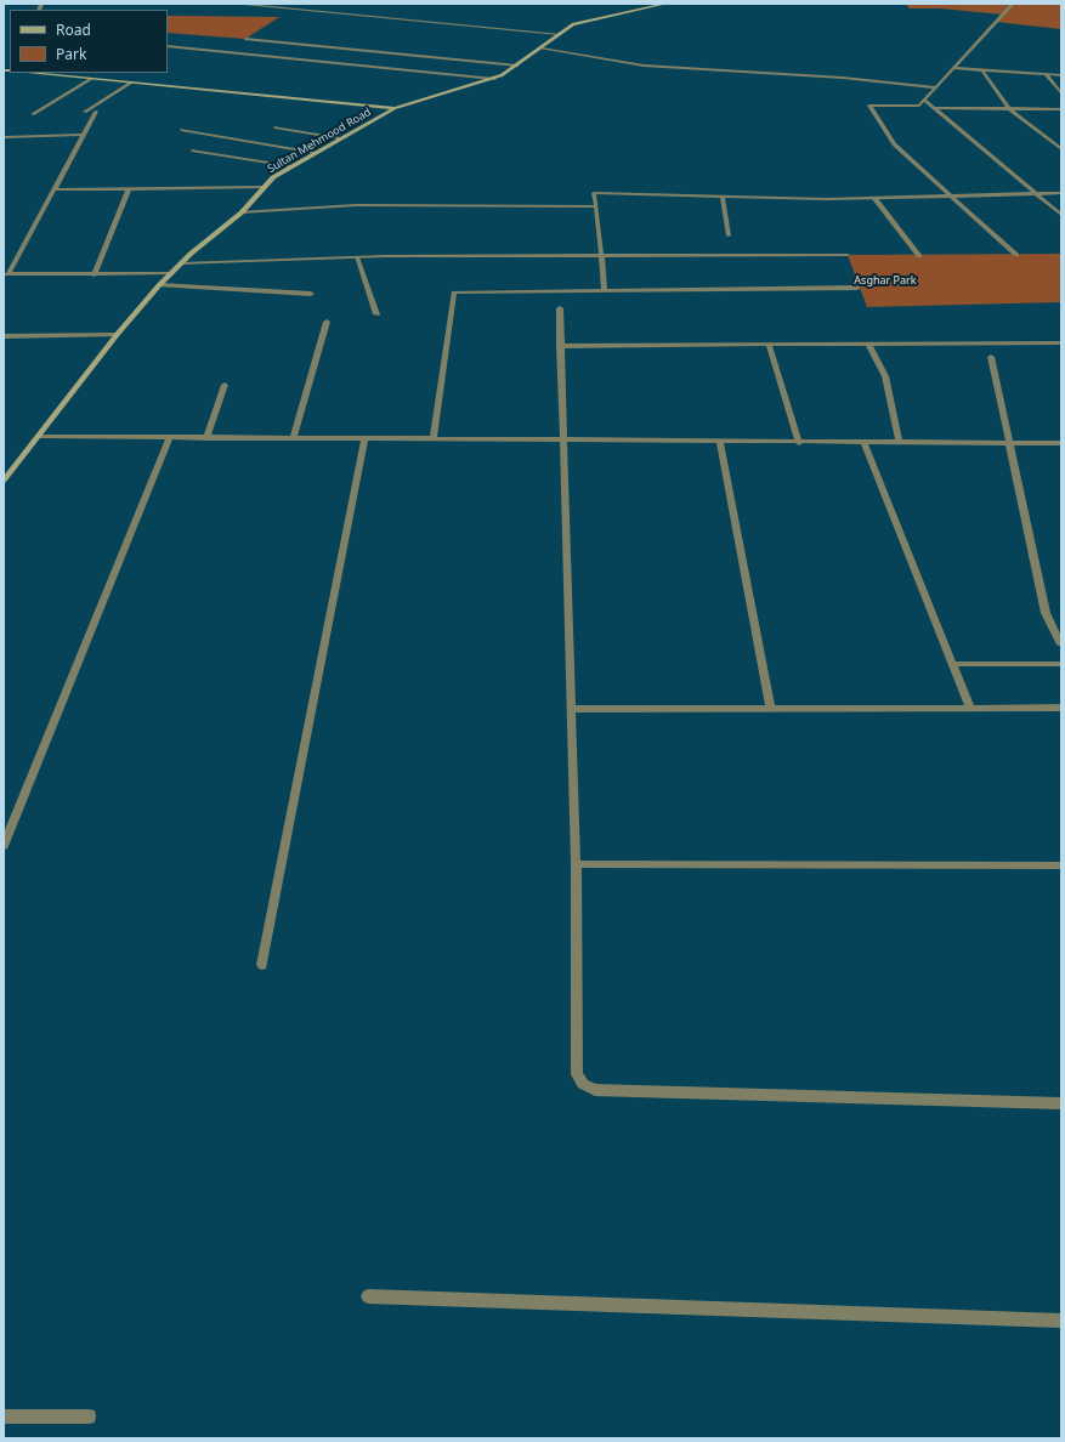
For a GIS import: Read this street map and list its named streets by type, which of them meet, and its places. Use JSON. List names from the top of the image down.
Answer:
{
  "streets": {
    "street": ["Sultan Mehmood Road"]
  },
  "parks": ["Asghar Park"],
  "legend": ["Road", "Park"]
}
